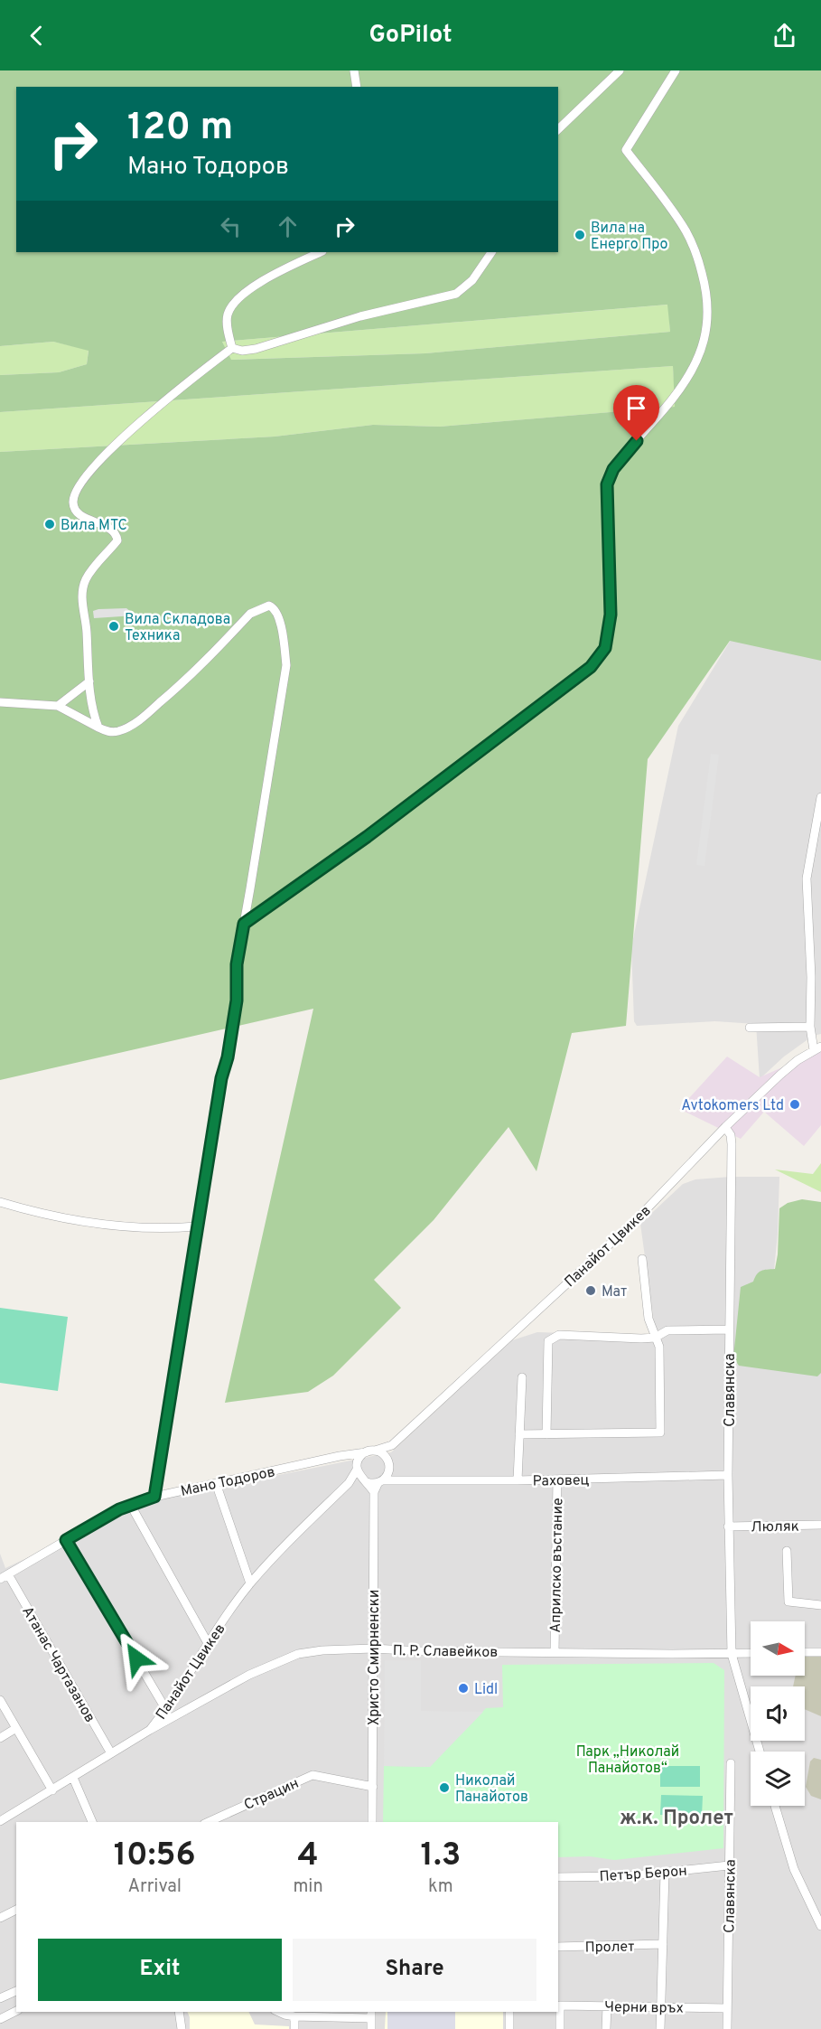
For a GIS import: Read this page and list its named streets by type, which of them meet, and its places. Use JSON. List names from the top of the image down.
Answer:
{
  "streets": {
    "street": [
      "Панайот Цвикев",
      "Славянска",
      "Раховец",
      "Мано Тодоров",
      "Люляк",
      "Априлско въстание",
      "П. Р. Славейков",
      "Христо Смирненски",
      "Атанас Чартазанов",
      "Страцин",
      "Петър Берон",
      "Пролет",
      "Черни връх"
    ]
  },
  "crossings": [
    ["Панайот Цвикев", "Славянска"],
    ["Панайот Цвикев", "Раховец"],
    ["Панайот Цвикев", "Мано Тодоров"],
    ["Панайот Цвикев", "П. Р. Славейков"],
    ["Панайот Цвикев", "Христо Смирненски"],
    ["Панайот Цвикев", "Атанас Чартазанов"],
    ["Славянска", "Раховец"],
    ["Славянска", "Люляк"],
    ["Славянска", "П. Р. Славейков"],
    ["Славянска", "Петър Берон"],
    ["Славянска", "Черни връх"],
    ["Раховец", "Мано Тодоров"],
    ["Раховец", "Априлско въстание"],
    ["Раховец", "Христо Смирненски"],
    ["Мано Тодоров", "Христо Смирненски"],
    ["Мано Тодоров", "Атанас Чартазанов"],
    ["Априлско въстание", "П. Р. Славейков"],
    ["П. Р. Славейков", "Христо Смирненски"],
    ["Христо Смирненски", "Страцин"]
  ],
  "districts": ["ж.к. Пролет"],
  "parks": ["Парк „Николай Панайотов“"],
  "places": [
    "Вила на Енерго Про",
    "Вила МТС",
    "Вила Складова Техника",
    "Avtokomers Ltd",
    "Мат",
    "Lidl",
    "Николай Панайотов"
  ],
  "north": "right",
  "page": {
    "header": "GoPilot",
    "turn": ["120 m", "Мано Тодоров"],
    "eta": [
      "10:56",
      "Arrival",
      "4",
      "min",
      "1.3",
      "km"
    ],
    "buttons": ["Exit", "Share"]
  }
}
